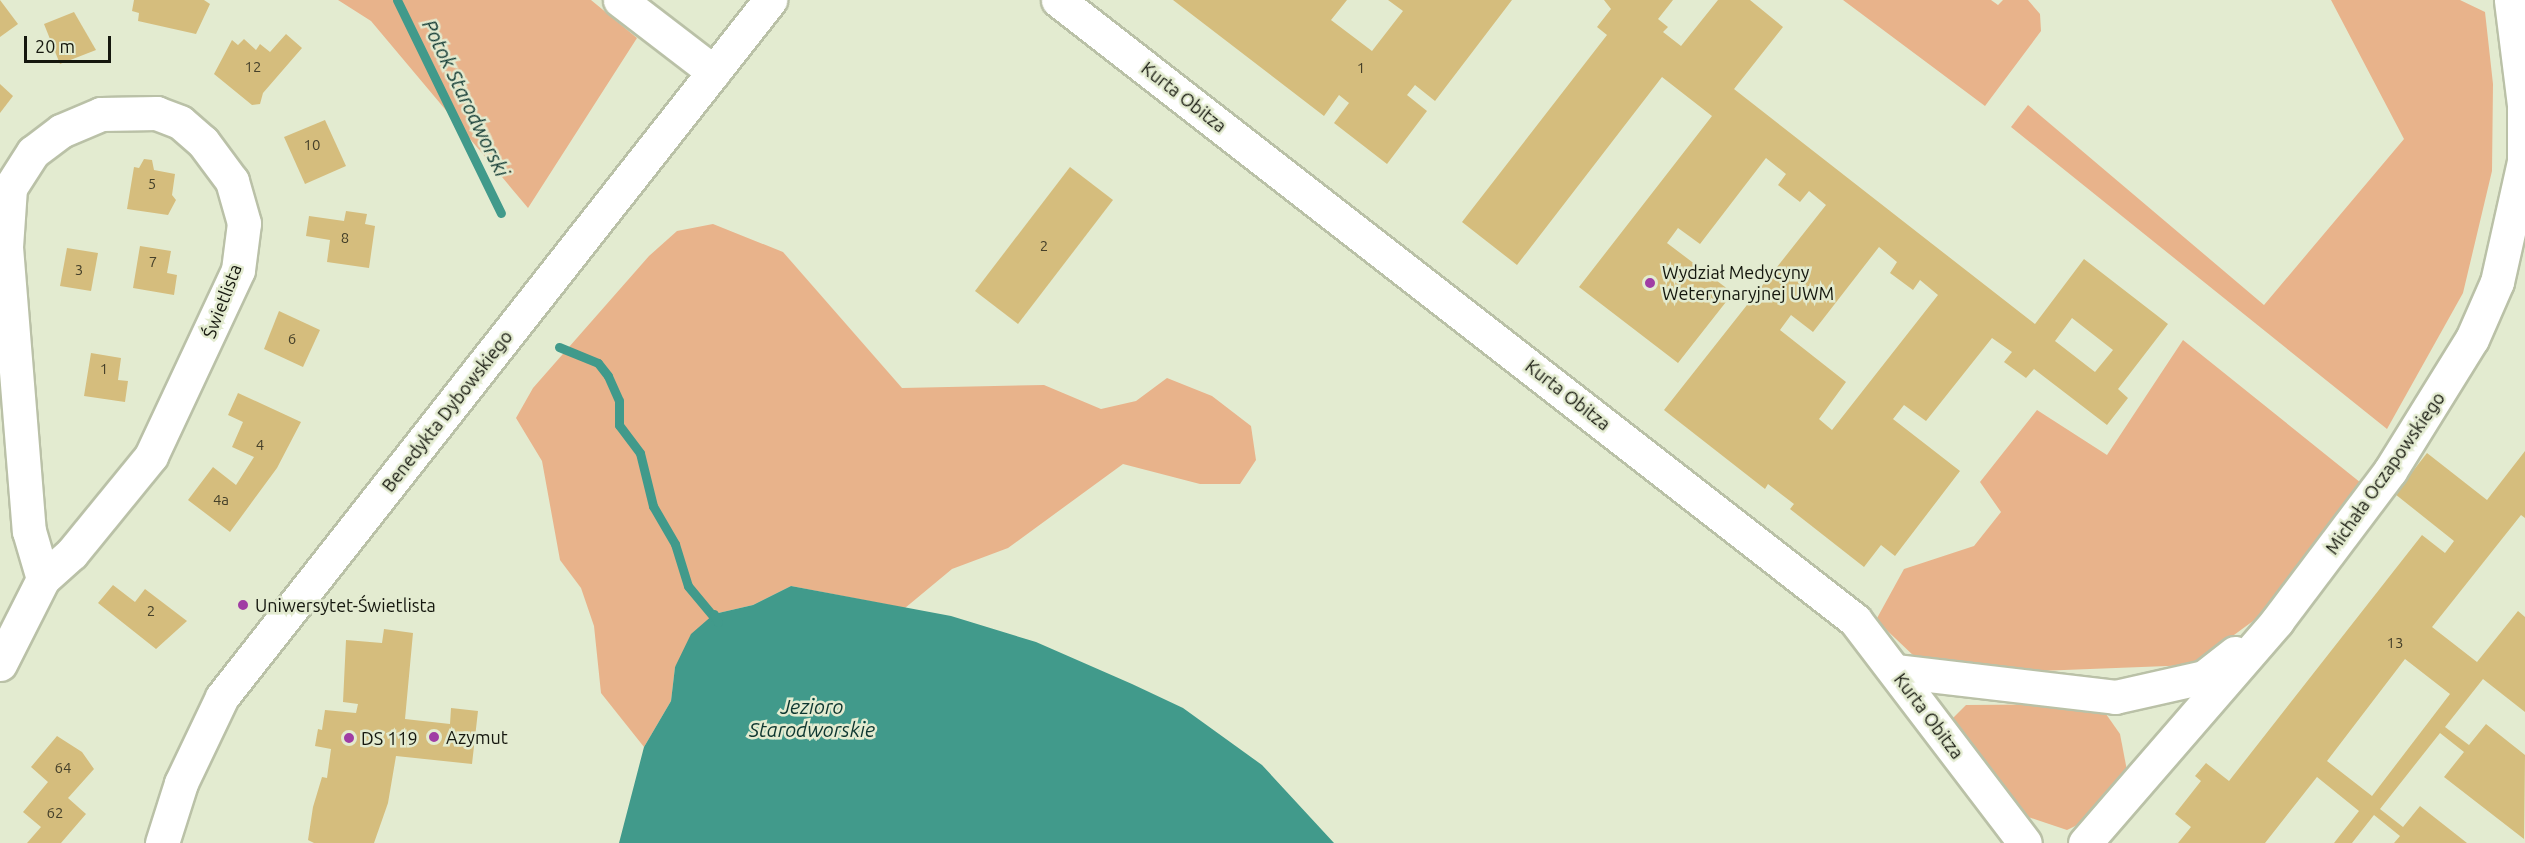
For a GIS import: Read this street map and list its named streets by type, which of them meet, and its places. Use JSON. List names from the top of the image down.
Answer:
{
  "streets": {
    "street": [
      "Kurta Obitza",
      "Świetlista",
      "Benedykta Dybowskiego",
      "Michała Oczapowskiego"
    ]
  },
  "crossings": [
    ["Kurta Obitza", "Michała Oczapowskiego"]
  ],
  "water": ["Potok Starodworski", "Jezioro Starodworskie"],
  "places": [
    "Wydział Medycyny Weterynaryjnej UWM",
    "Uniwersytet-Świetlista",
    "Azymut",
    "DS 119"
  ],
  "house_numbers": [
    "12",
    "1",
    "10",
    "5",
    "8",
    "2",
    "7",
    "3",
    "6",
    "1",
    "4",
    "4a",
    "2",
    "13",
    "64",
    "62"
  ],
  "scale_bar": "20 m"
}
